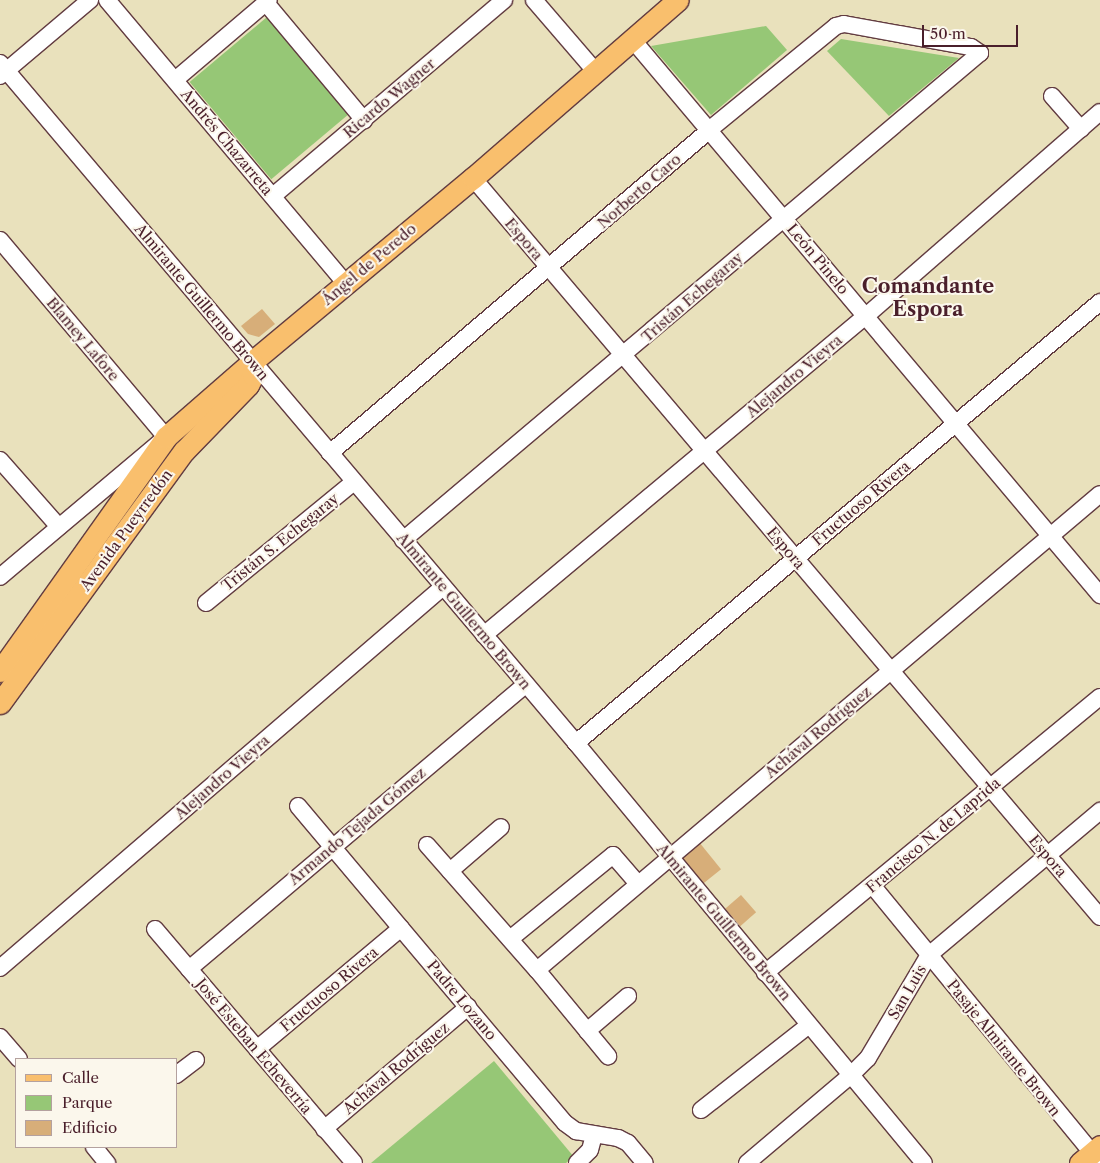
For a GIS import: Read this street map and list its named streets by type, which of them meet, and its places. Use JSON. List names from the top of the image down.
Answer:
{
  "streets": {
    "main road": ["Ángel de Peredo", "Avenida Pueyrredón"],
    "street": [
      "Ricardo Wagner",
      "Andrés Chazarreta",
      "Norberto Caro",
      "Espora",
      "León Pinelo",
      "Tristán Echegaray",
      "Almirante Guillermo Brown",
      "Blamey Lafore",
      "Alejandro Vieyra",
      "Fructuoso Rivera",
      "Tristán S. Echegaray",
      "Achával Rodríguez",
      "Armando Tejada Gómez",
      "Francisco N. de Laprida",
      "San Luis",
      "Padre Lozano",
      "José Esteban Echeverría",
      "Pasaje Almirante Brown"
    ]
  },
  "crossings": [
    ["Ricardo Wagner", "Andrés Chazarreta"],
    ["Andrés Chazarreta", "Ángel de Peredo"],
    ["Norberto Caro", "Espora"],
    ["Norberto Caro", "León Pinelo"],
    ["Norberto Caro", "Tristán Echegaray"],
    ["Norberto Caro", "Almirante Guillermo Brown"],
    ["Espora", "Ángel de Peredo"],
    ["Espora", "Tristán Echegaray"],
    ["Espora", "Alejandro Vieyra"],
    ["Espora", "Fructuoso Rivera"],
    ["Espora", "Achával Rodríguez"],
    ["Espora", "Francisco N. de Laprida"],
    ["Espora", "San Luis"],
    ["León Pinelo", "Ángel de Peredo"],
    ["León Pinelo", "Tristán Echegaray"],
    ["León Pinelo", "Alejandro Vieyra"],
    ["León Pinelo", "Fructuoso Rivera"],
    ["León Pinelo", "Achával Rodríguez"],
    ["Ángel de Peredo", "Almirante Guillermo Brown"],
    ["Ángel de Peredo", "Blamey Lafore"],
    ["Ángel de Peredo", "Avenida Pueyrredón"],
    ["Tristán Echegaray", "Almirante Guillermo Brown"],
    ["Almirante Guillermo Brown", "Alejandro Vieyra"],
    ["Almirante Guillermo Brown", "Fructuoso Rivera"],
    ["Almirante Guillermo Brown", "Avenida Pueyrredón"],
    ["Almirante Guillermo Brown", "Tristán S. Echegaray"],
    ["Almirante Guillermo Brown", "Achával Rodríguez"],
    ["Almirante Guillermo Brown", "Armando Tejada Gómez"],
    ["Almirante Guillermo Brown", "Francisco N. de Laprida"],
    ["Almirante Guillermo Brown", "San Luis"],
    ["Blamey Lafore", "Avenida Pueyrredón"],
    ["Fructuoso Rivera", "Padre Lozano"],
    ["Fructuoso Rivera", "José Esteban Echeverría"],
    ["Achával Rodríguez", "Padre Lozano"],
    ["Achával Rodríguez", "José Esteban Echeverría"],
    ["Armando Tejada Gómez", "Padre Lozano"],
    ["Armando Tejada Gómez", "José Esteban Echeverría"],
    ["Francisco N. de Laprida", "Pasaje Almirante Brown"],
    ["San Luis", "Pasaje Almirante Brown"]
  ],
  "districts": ["Comandante Espora"],
  "legend": ["Calle", "Parque", "Edificio"],
  "scale_bar": "50 m"
}
